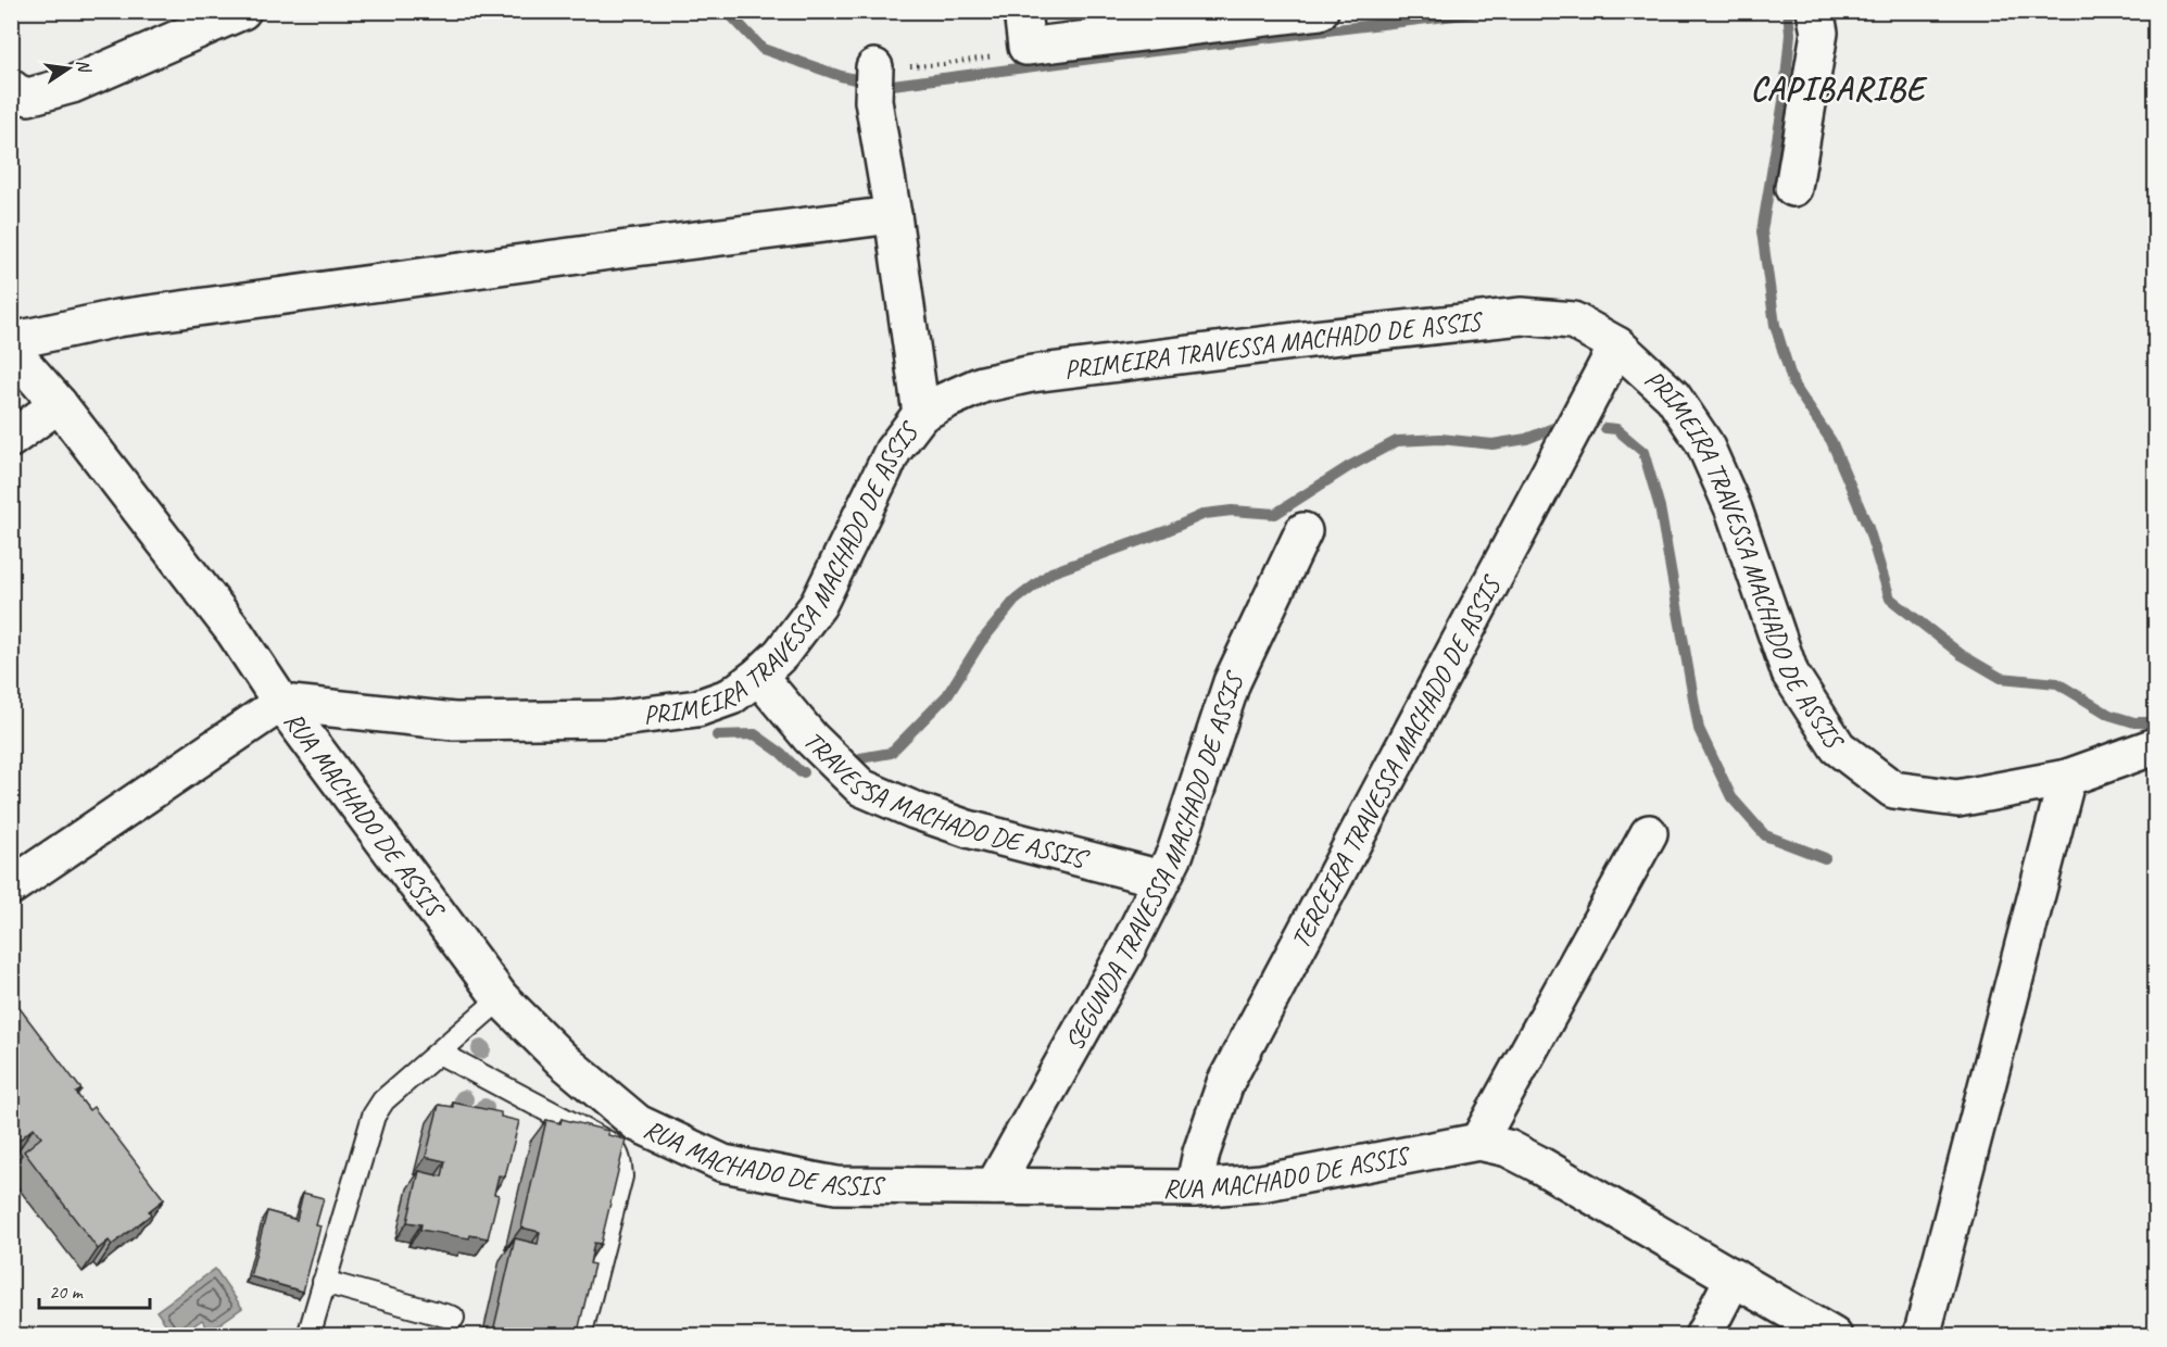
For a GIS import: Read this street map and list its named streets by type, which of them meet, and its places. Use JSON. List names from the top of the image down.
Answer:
{
  "streets": {
    "street": [
      "PRIMEIRA TRAVESSA MACHADO DE ASSIS",
      "TERCEIRA TRAVESSA MACHADO DE ASSIS",
      "TRAVESSA MACHADO DE ASSIS",
      "RUA MACHADO DE ASSIS",
      "SEGUNDA TRAVESSA MACHADO DE ASSIS"
    ]
  },
  "crossings": [
    ["PRIMEIRA TRAVESSA MACHADO DE ASSIS", "TERCEIRA TRAVESSA MACHADO DE ASSIS"],
    ["PRIMEIRA TRAVESSA MACHADO DE ASSIS", "TRAVESSA MACHADO DE ASSIS"],
    ["PRIMEIRA TRAVESSA MACHADO DE ASSIS", "RUA MACHADO DE ASSIS"],
    ["TERCEIRA TRAVESSA MACHADO DE ASSIS", "RUA MACHADO DE ASSIS"],
    ["TRAVESSA MACHADO DE ASSIS", "SEGUNDA TRAVESSA MACHADO DE ASSIS"],
    ["RUA MACHADO DE ASSIS", "SEGUNDA TRAVESSA MACHADO DE ASSIS"]
  ],
  "districts": ["CAPIBARIBE"],
  "scale_bar": "20 m",
  "north": "right"
}
